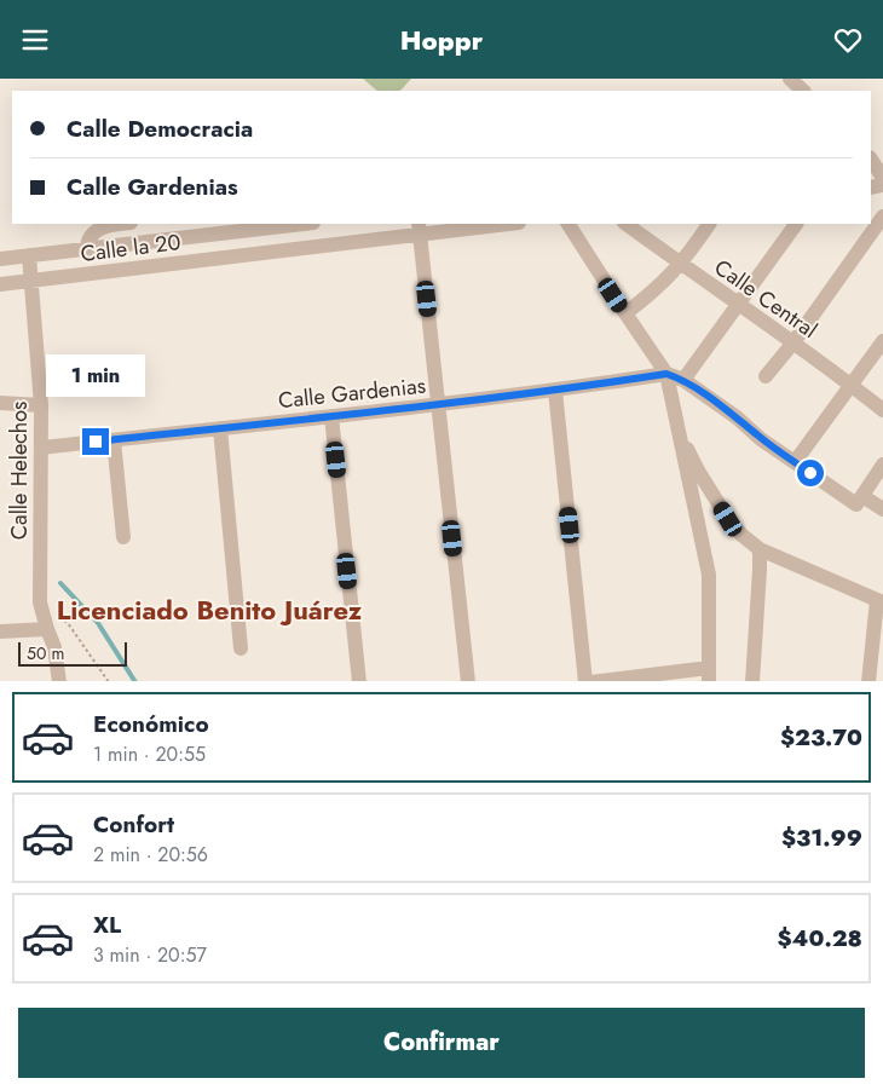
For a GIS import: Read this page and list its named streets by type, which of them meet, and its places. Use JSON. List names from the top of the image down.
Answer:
{
  "streets": {
    "street": [
      "Calle la 20",
      "Calle Central",
      "Calle Gardenias",
      "Calle Helechos"
    ]
  },
  "crossings": [
    ["Calle la 20", "Calle Helechos"],
    ["Calle Gardenias", "Calle Helechos"]
  ],
  "districts": ["Licenciado Benito Juárez"],
  "scale_bar": "50 m",
  "page": {
    "header": "Hoppr",
    "banner": ["Calle Democracia", "Calle Gardenias"],
    "bubble": "1 min",
    "scale": "50 m",
    "list": [
      {
        "name": "Económico",
        "note": "1 min · 20:55",
        "value": "$23.70"
      },
      {
        "name": "Confort",
        "note": "2 min · 20:56",
        "value": "$31.99"
      },
      {
        "name": "XL",
        "note": "3 min · 20:57",
        "value": "$40.28"
      }
    ],
    "buttons": "Confirmar"
  }
}
